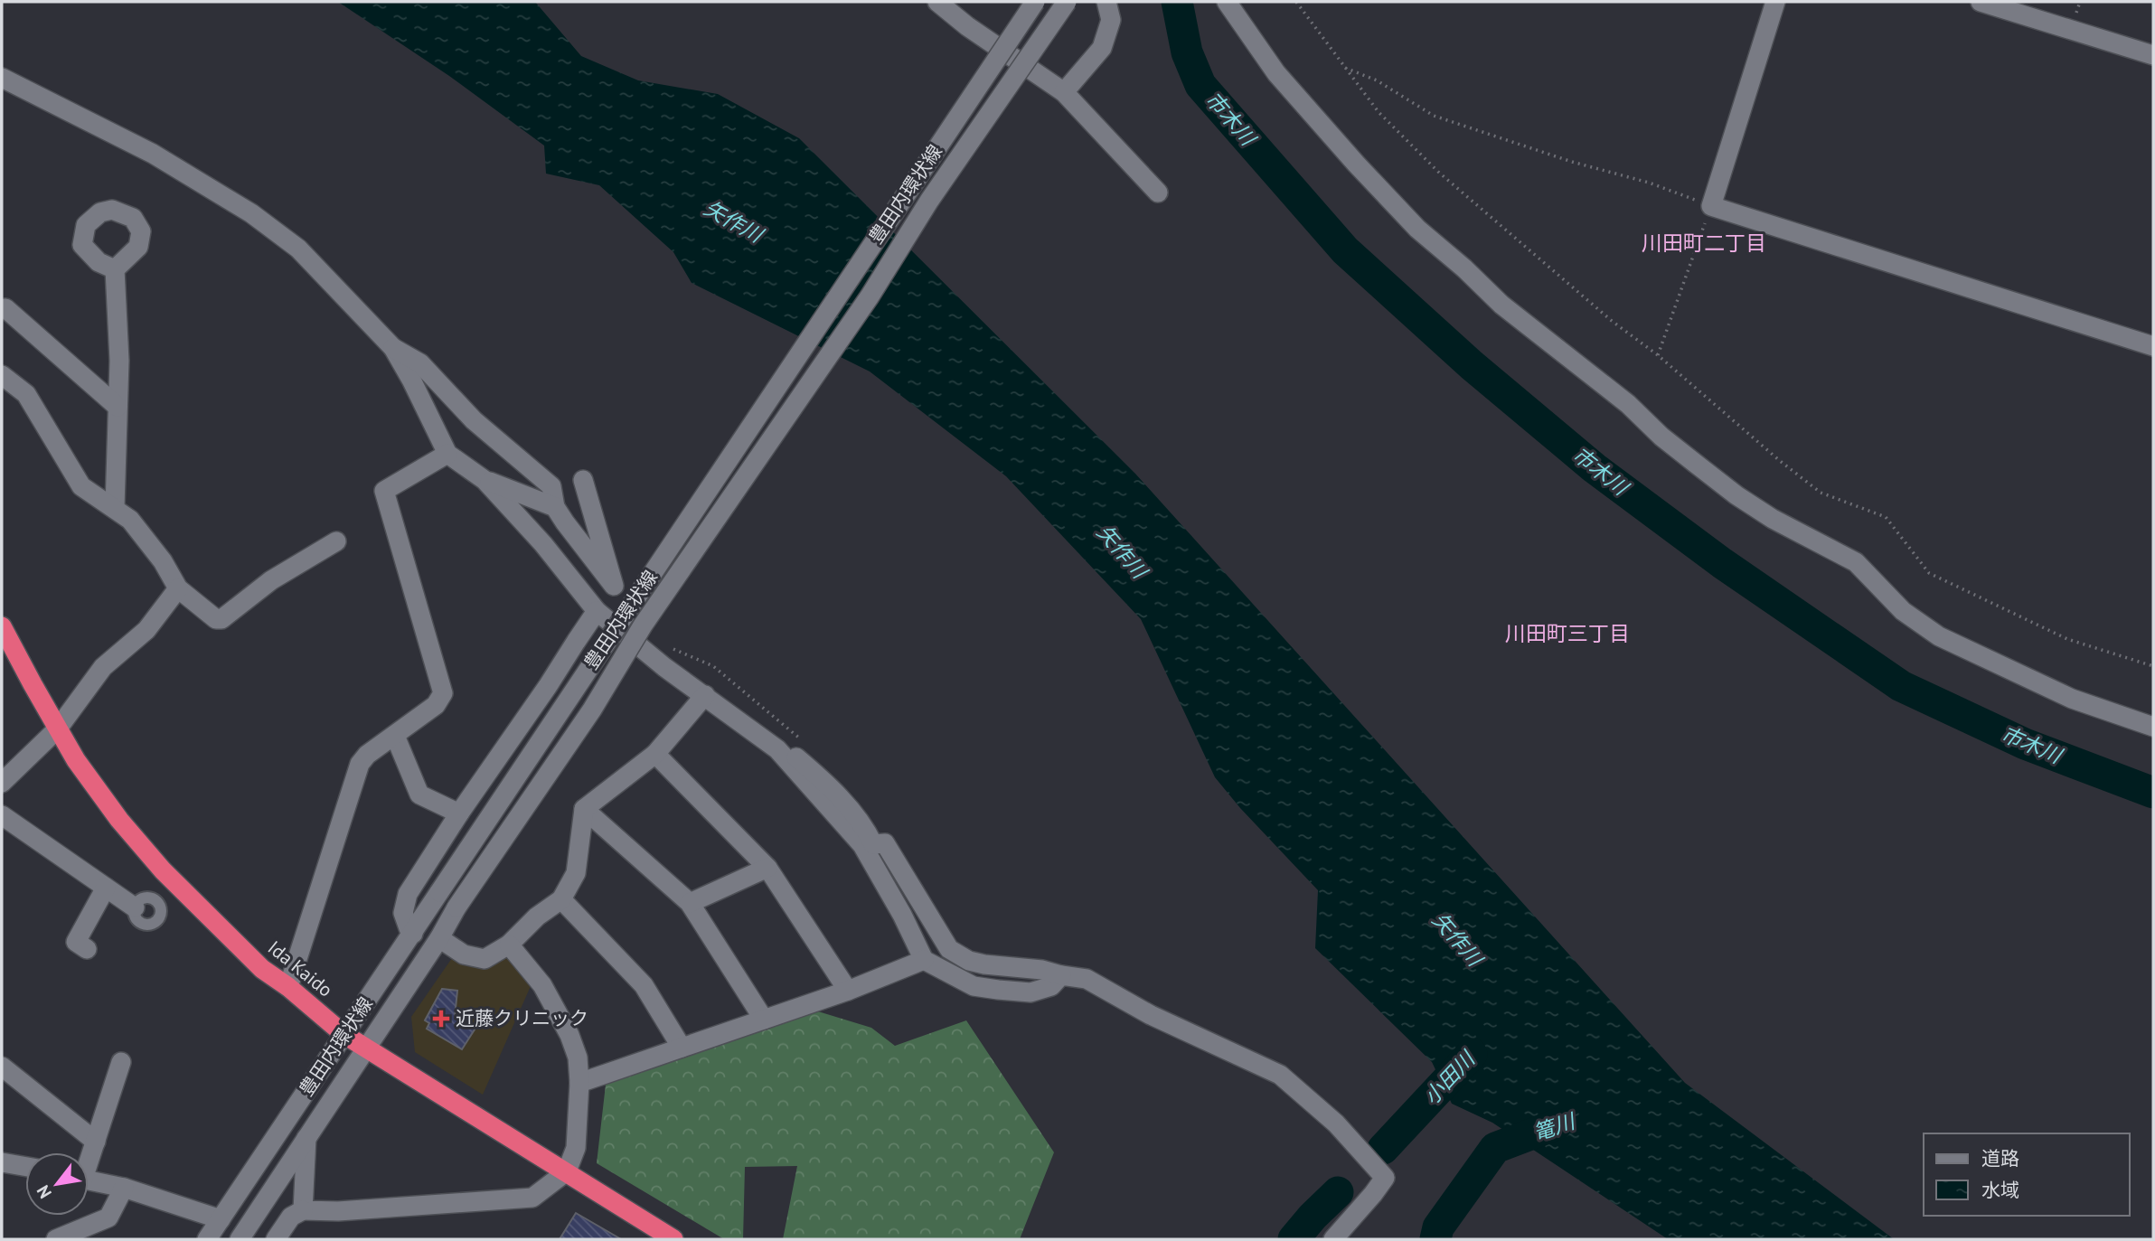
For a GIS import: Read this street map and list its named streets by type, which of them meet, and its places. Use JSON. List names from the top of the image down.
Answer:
{
  "streets": {
    "highway": ["Ida Kaido"],
    "street": ["豊田内環状線"]
  },
  "crossings": [
    ["豊田内環状線", "Ida Kaido"]
  ],
  "districts": ["川田町二丁目", "川田町三丁目"],
  "water": [
    "市木川",
    "矢作川",
    "小田川",
    "篭川"
  ],
  "places": {
    "health": ["近藤クリニック"]
  },
  "legend": ["道路", "水域"],
  "north": "bottom left"
}
